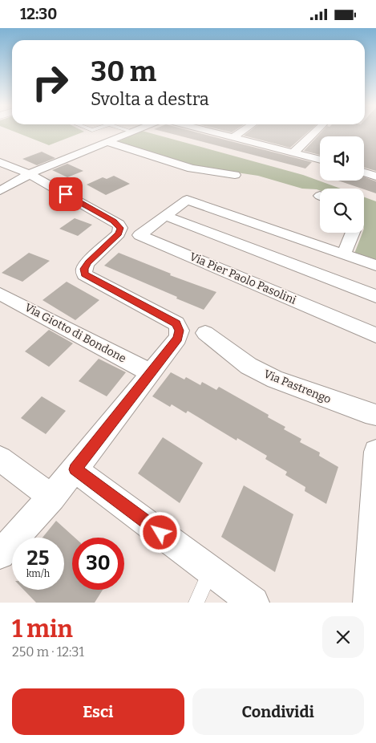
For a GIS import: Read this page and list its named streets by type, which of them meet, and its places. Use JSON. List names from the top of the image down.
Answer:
{
  "streets": {
    "street": ["Via Pier Paolo Pasolini", "Via Giotto di Bondone", "Via Pastrengo"]
  },
  "page": {
    "status": "12:30",
    "turn": ["30 m", "Svolta a destra"],
    "speed": "25 km/h",
    "limit": "30",
    "heading": ["1 min", "250 m · 12:31"],
    "buttons": ["Esci", "Condividi"]
  }
}
